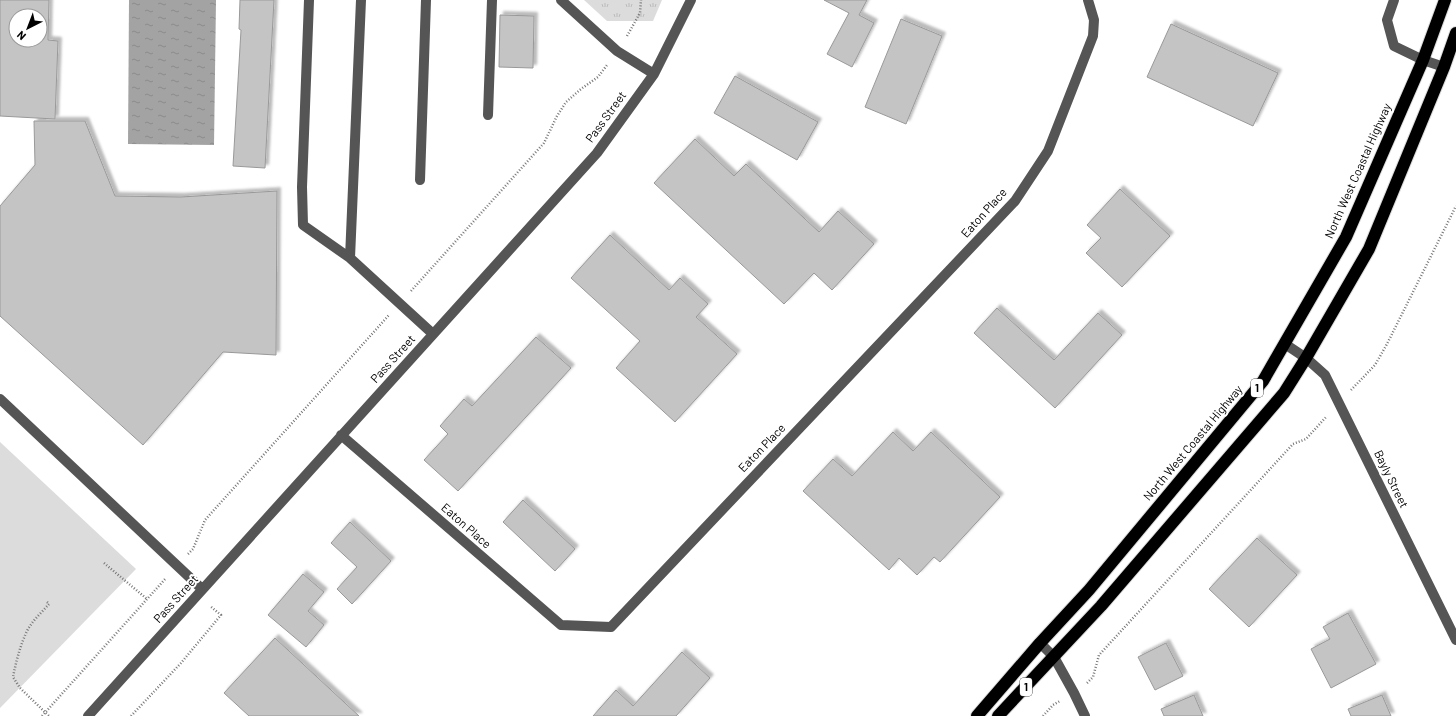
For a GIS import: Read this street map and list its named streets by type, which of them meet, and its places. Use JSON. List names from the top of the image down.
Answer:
{
  "streets": {
    "highway": ["North West Coastal Highway", "1"],
    "street": ["Pass Street", "Eaton Place", "Bayly Street"]
  },
  "crossings": [
    ["Pass Street", "Eaton Place"],
    ["North West Coastal Highway", "Bayly Street"],
    ["1", "Bayly Street"]
  ],
  "north": "bottom left"
}
